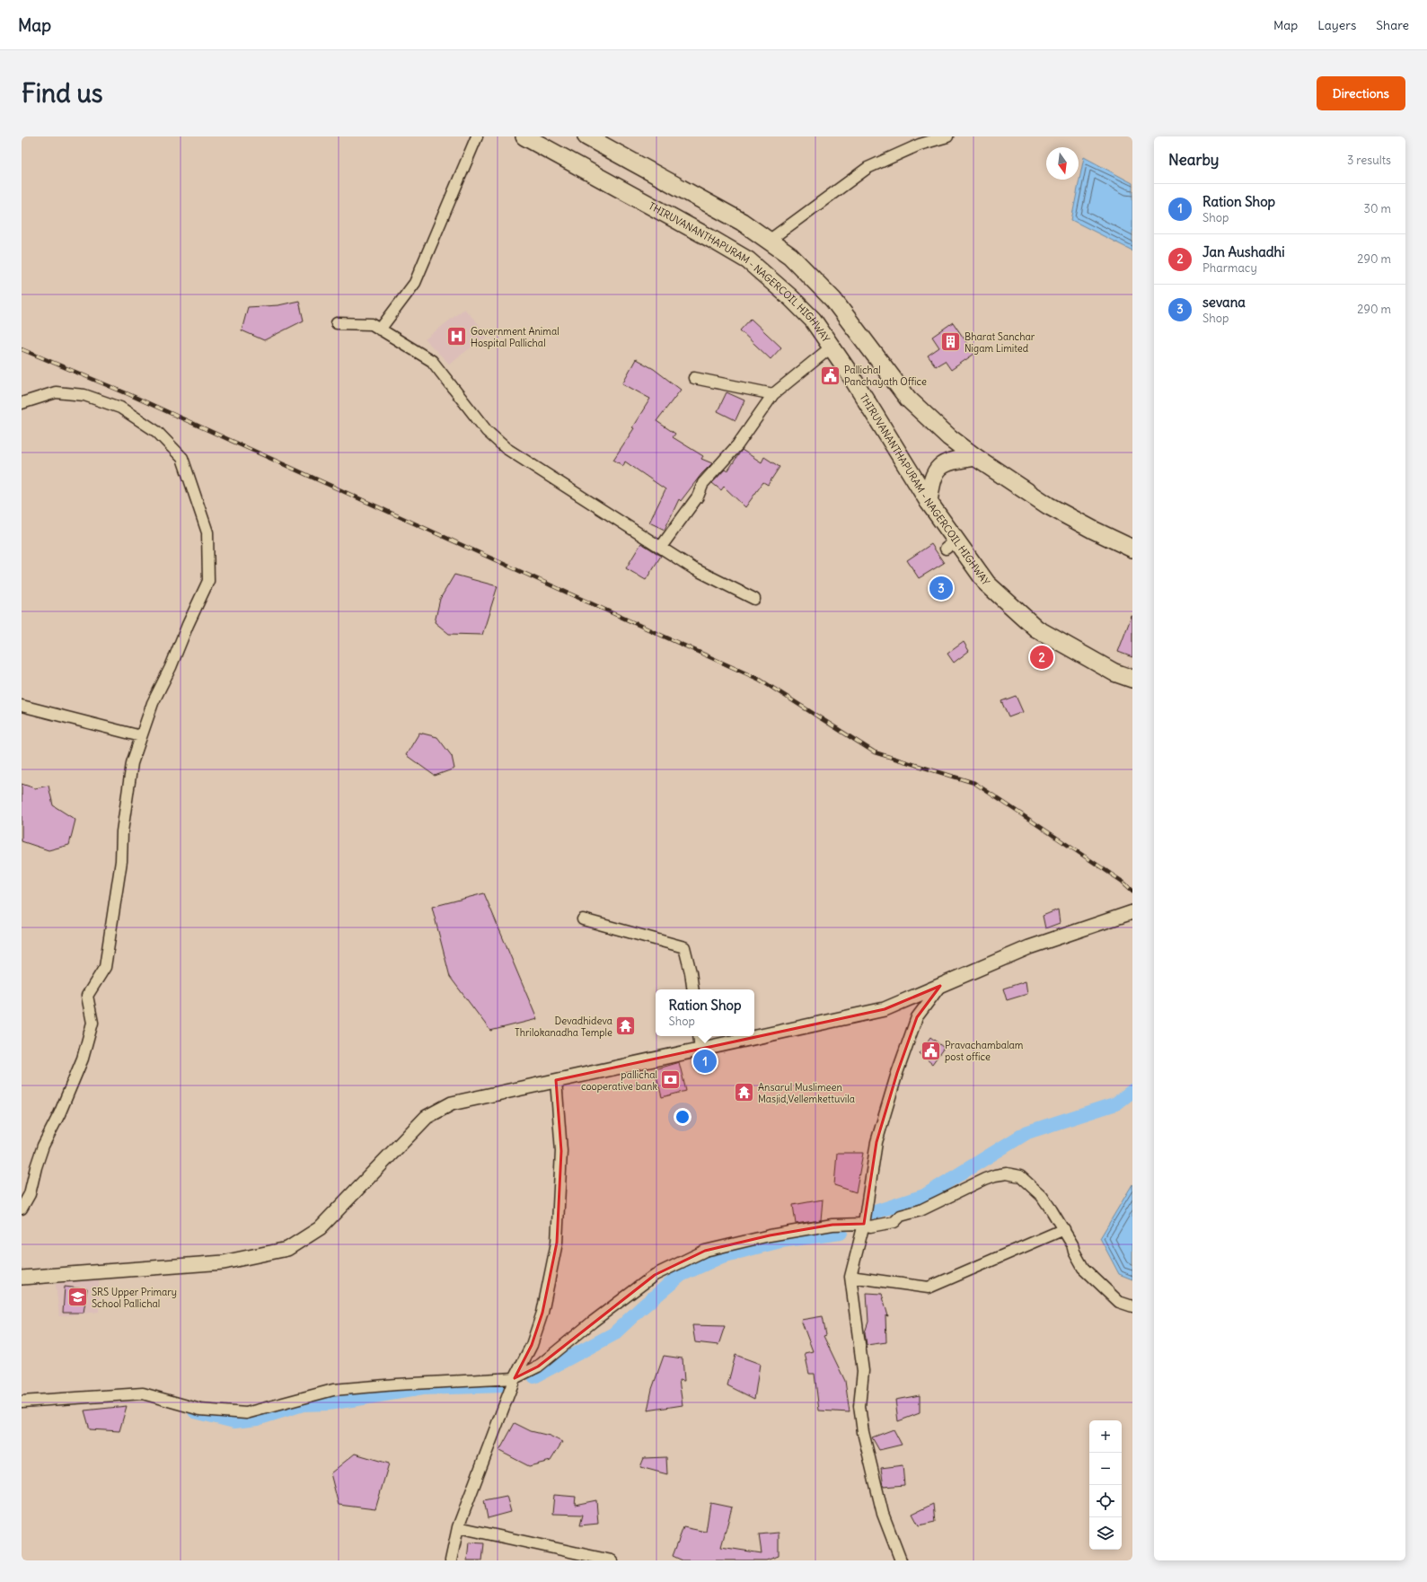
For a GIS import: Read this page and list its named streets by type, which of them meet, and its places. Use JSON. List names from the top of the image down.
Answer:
{
  "streets": {
    "main road": ["THIRUVANANTHAPURAM - NAGERCOIL HIGHWAY"]
  },
  "places": {
    "hospital": ["Government Animal Hospital Pallichal"],
    "building": ["Bharat Sanchar Nigam Limited"],
    "public building": ["Pallichal Panchayath Office", "Pravachambalam post office"],
    "temple": ["Devadhideva Thrilokanadha Temple", "Ansarul Muslimeen Masjid,Vellemkettuvila"],
    "bank": ["pallichal cooperative bank"],
    "school or university": ["SRS Upper Primary School Pallichal"]
  },
  "north": "bottom",
  "page": {
    "header": "Map",
    "nav": ["Map", "Layers", "Share"],
    "buttons": "Directions",
    "title": "Find us",
    "heading": ["Nearby", "3 results"],
    "list": [
      {
        "mark": "1",
        "name": "Ration Shop",
        "note": "Shop",
        "value": "30 m"
      },
      {
        "mark": "2",
        "name": "Jan Aushadhi",
        "note": "Pharmacy",
        "value": "290 m"
      },
      {
        "mark": "3",
        "name": "sevana",
        "note": "Shop",
        "value": "290 m"
      }
    ],
    "pins": ["3", "2", "1"],
    "popup": ["Ration Shop", "Shop"],
    "map_buttons": ["+", "−"]
  }
}
